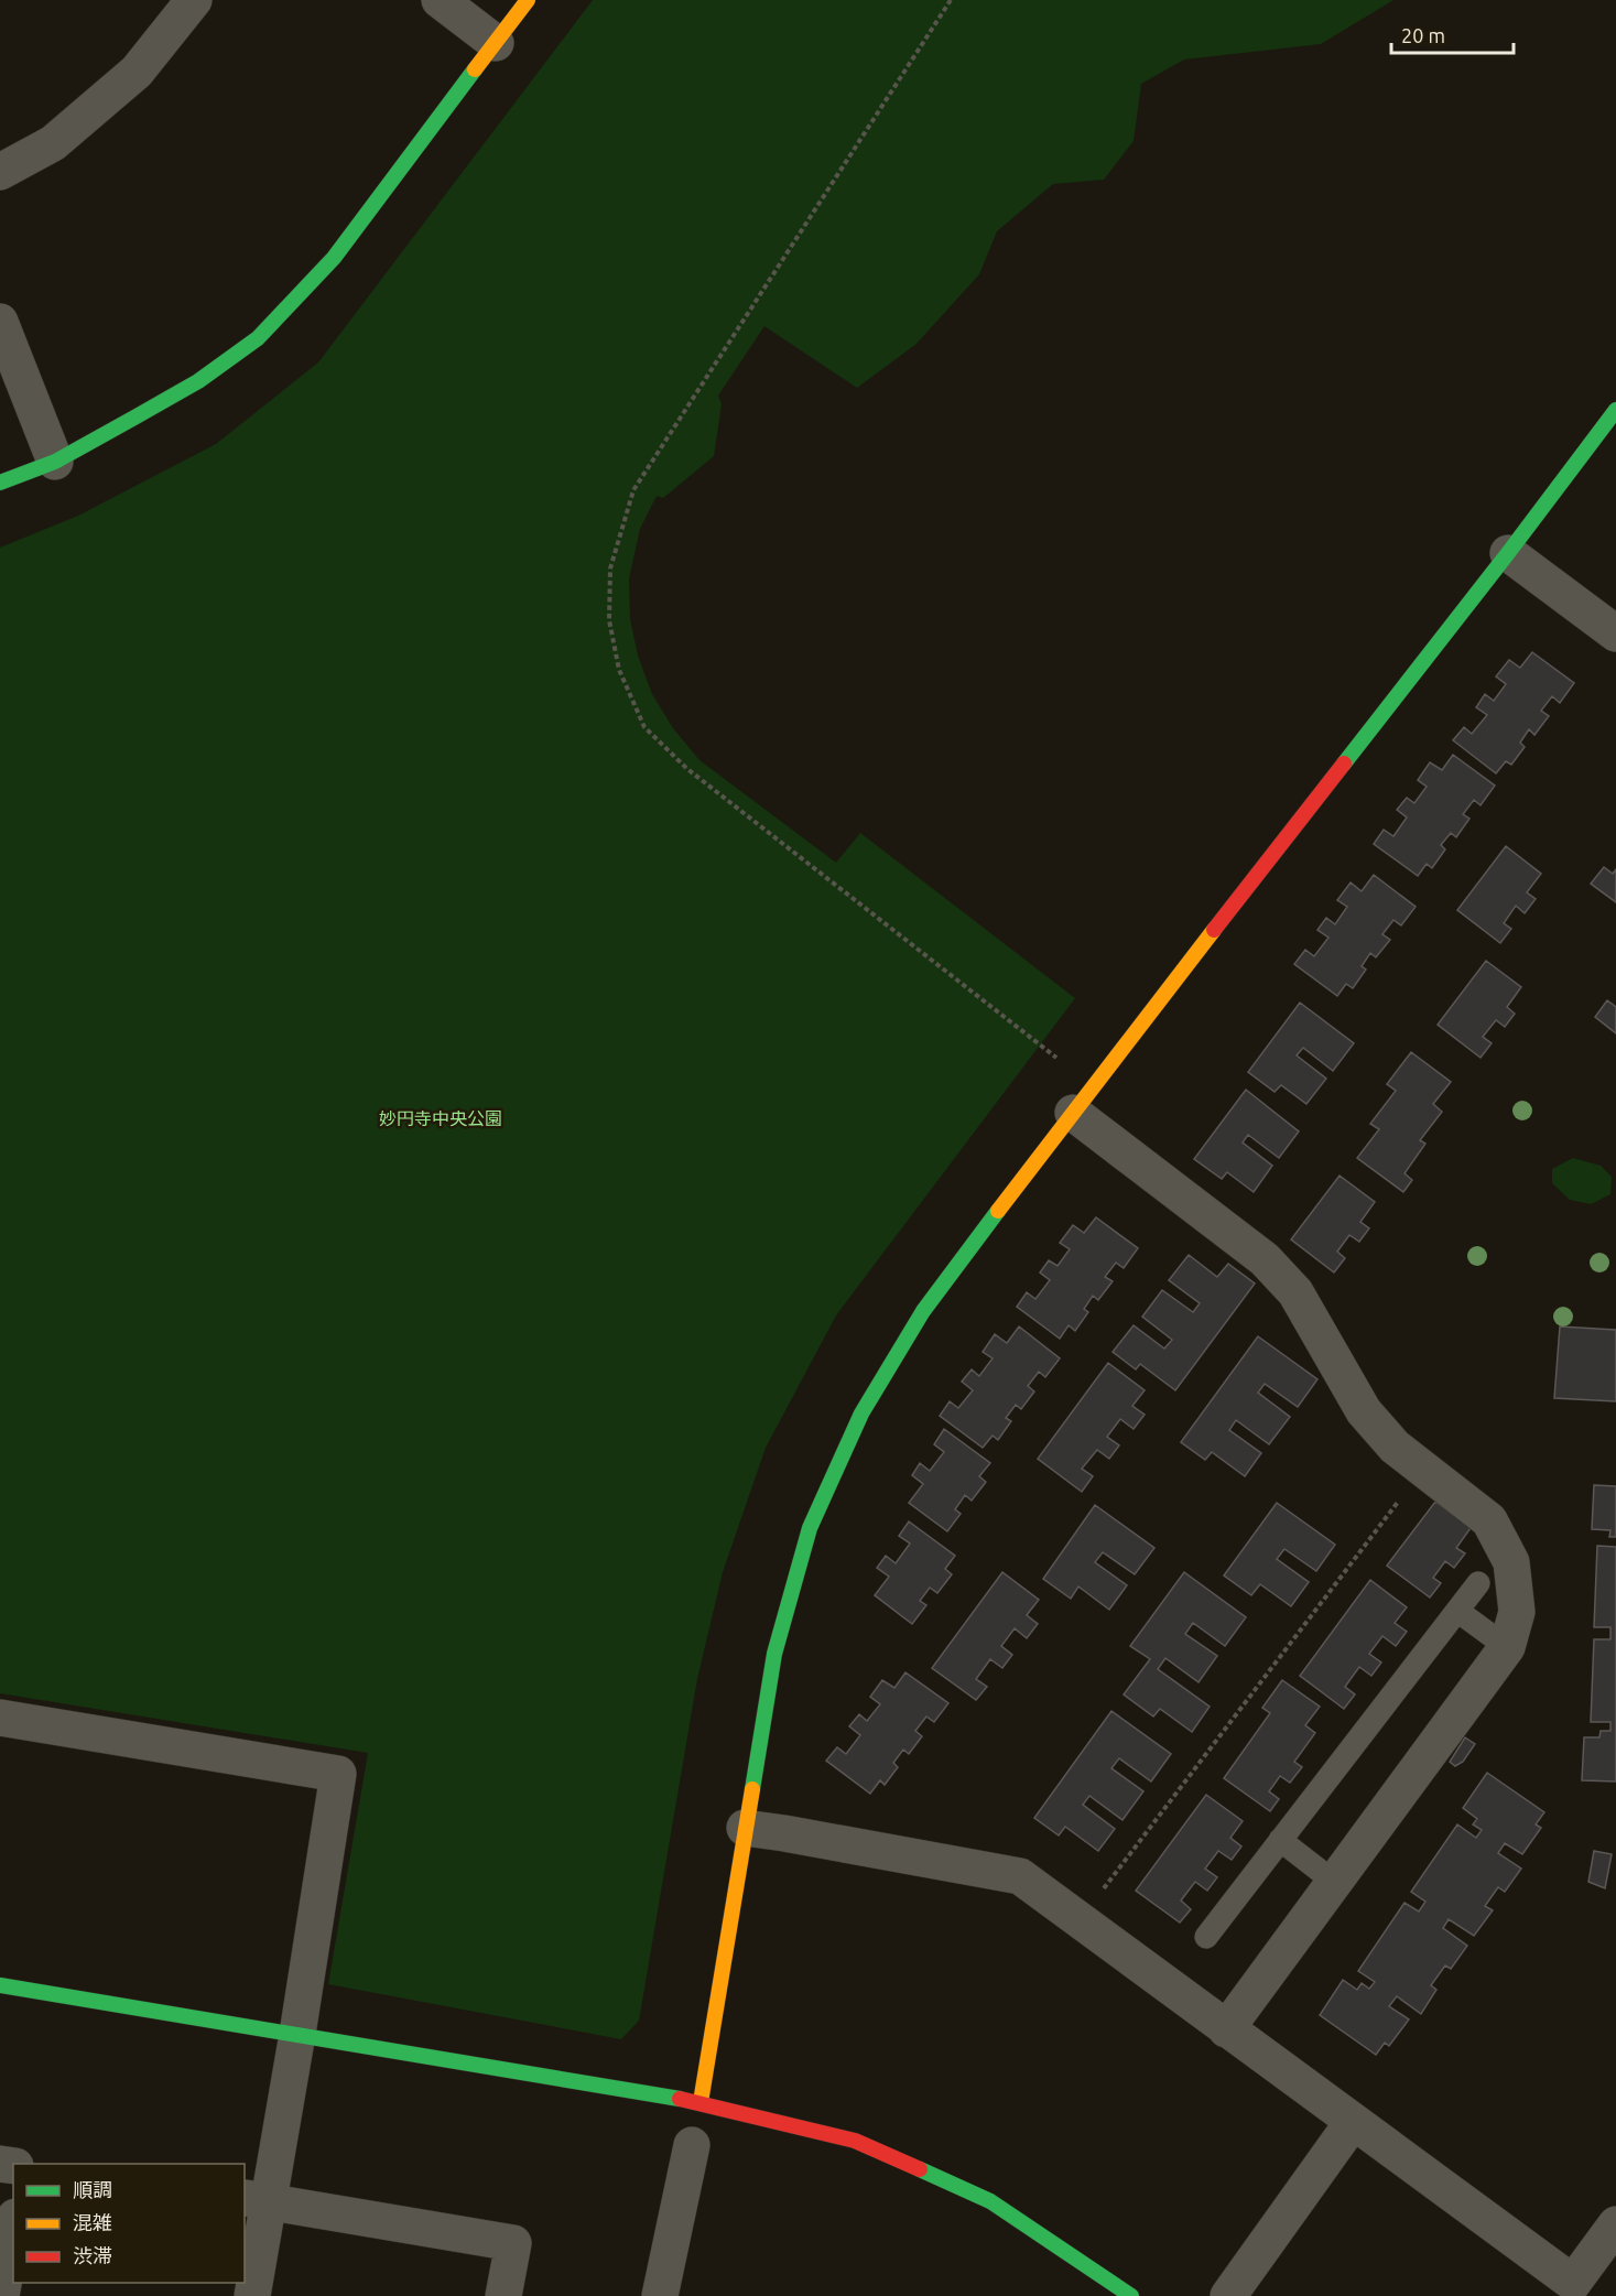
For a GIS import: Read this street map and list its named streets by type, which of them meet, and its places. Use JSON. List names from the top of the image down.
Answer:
{
  "parks": ["妙円寺中央公園"],
  "legend": ["順調", "混雑", "渋滞"],
  "scale_bar": "20 m"
}
